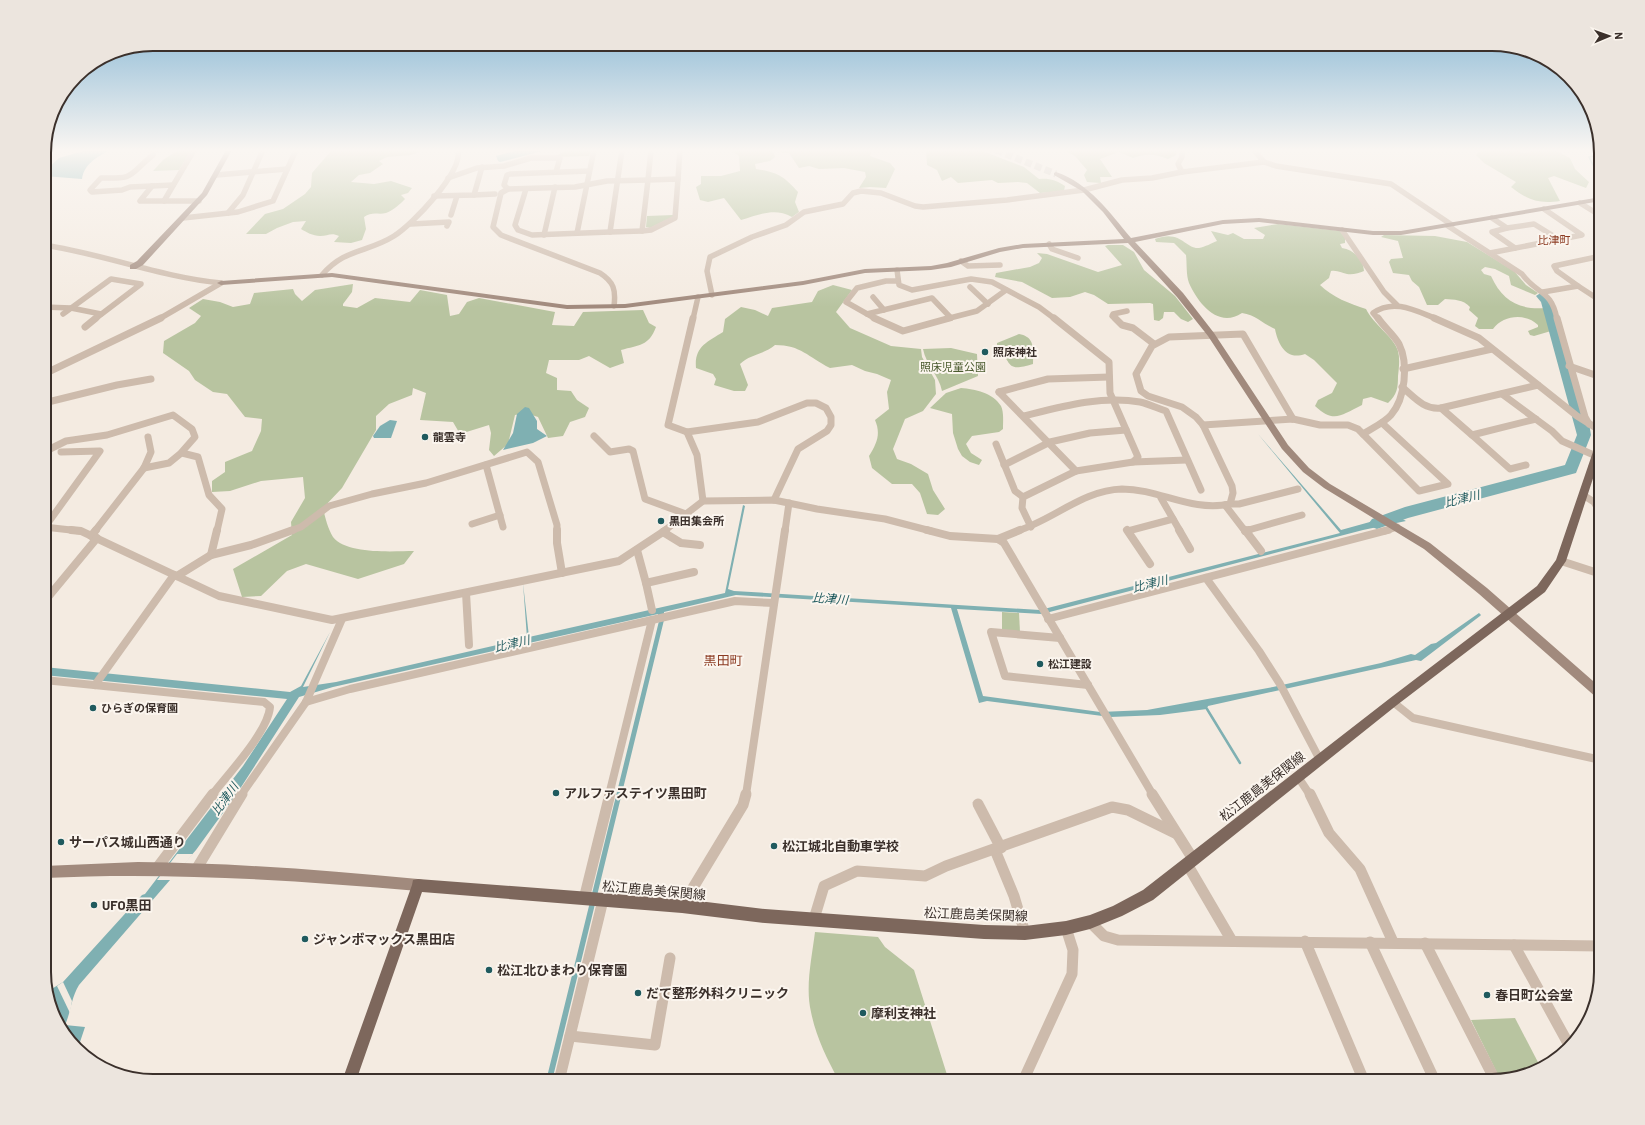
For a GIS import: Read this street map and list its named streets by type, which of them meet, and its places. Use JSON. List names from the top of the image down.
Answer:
{
  "streets": {
    "main road": ["松江鹿島美保関線"]
  },
  "districts": ["比津町", "黒田町"],
  "water": ["比津川"],
  "parks": ["照床児童公園"],
  "places": [
    "照床神社",
    "龍雲寺",
    "黒田集会所",
    "松江建設",
    "ひらぎの保育園",
    "アルファステイツ黒田町",
    "サーパス城山西通り",
    "松江城北自動車学校",
    "UFO黒田",
    "ジャンボマックス黒田店",
    "松江北ひまわり保育園",
    "だて整形外科クリニック",
    "春日町公会堂",
    "摩利支神社"
  ],
  "north": "right"
}
